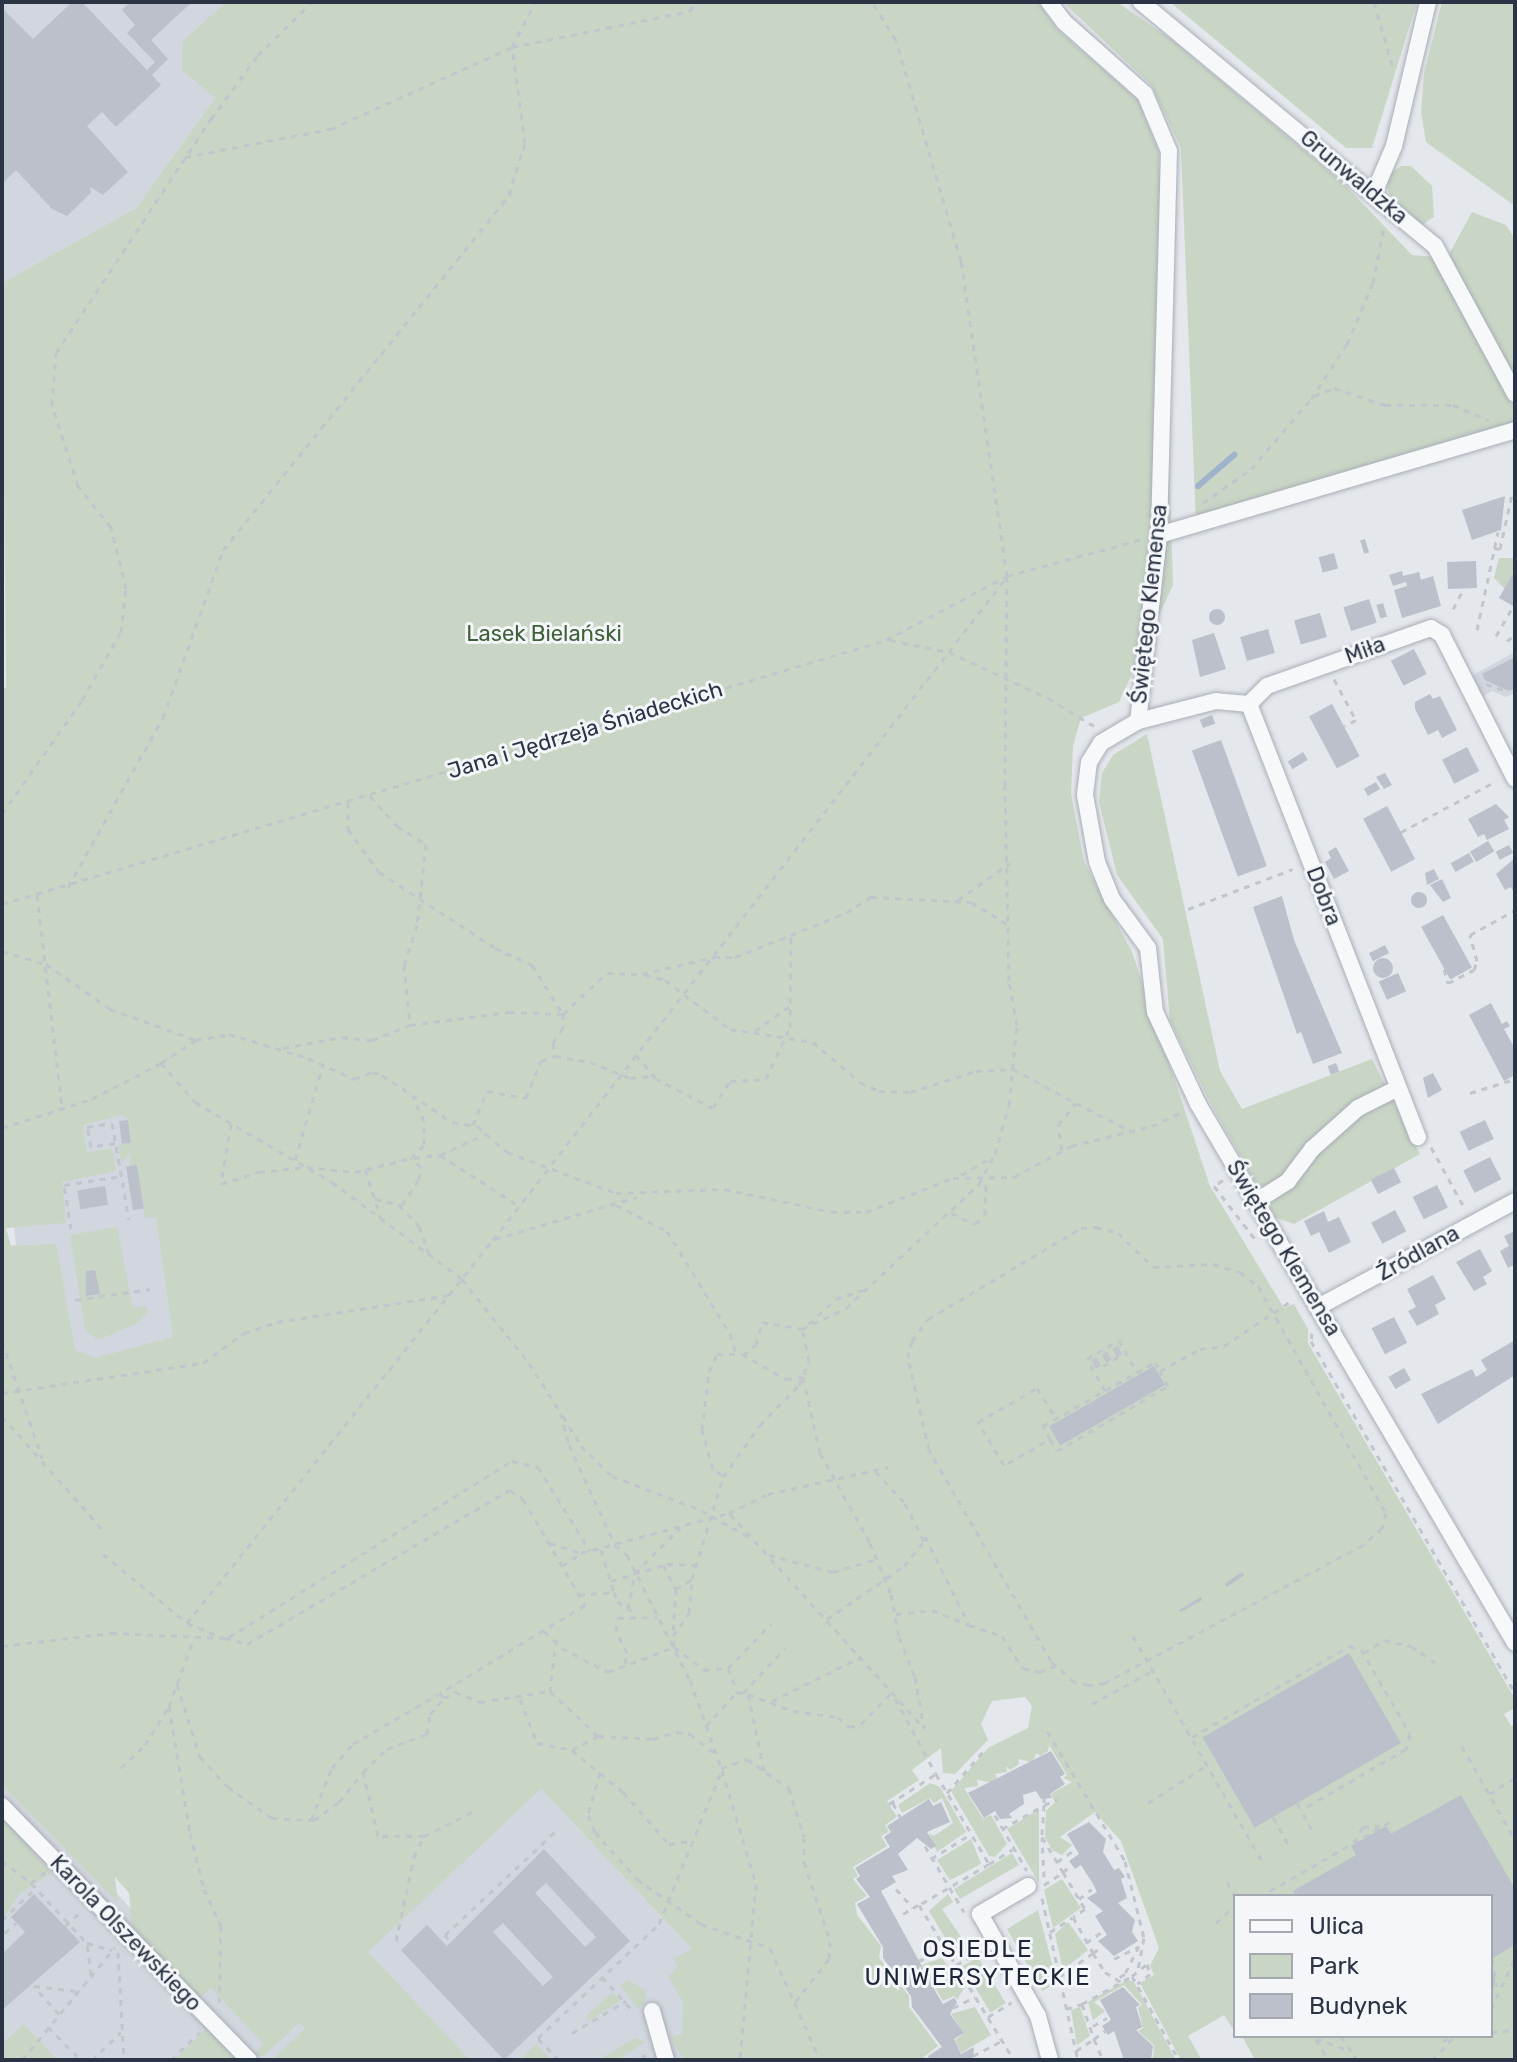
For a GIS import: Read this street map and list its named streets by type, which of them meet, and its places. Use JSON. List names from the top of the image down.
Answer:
{
  "streets": {
    "street": [
      "Grunwaldzka",
      "Świętego Klemensa",
      "Miła",
      "Dobra",
      "Źródlana",
      "Karola Olszewskiego"
    ],
    "path": ["Jana i Jędrzeja Śniadeckich"]
  },
  "crossings": [
    ["Świętego Klemensa", "Jana i Jędrzeja Śniadeckich"],
    ["Świętego Klemensa", "Źródlana"],
    ["Miła", "Dobra"]
  ],
  "districts": ["OSIEDLE UNIWERSYTECKIE"],
  "parks": ["Lasek Bielański"],
  "legend": ["Ulica", "Park", "Budynek"]
}
